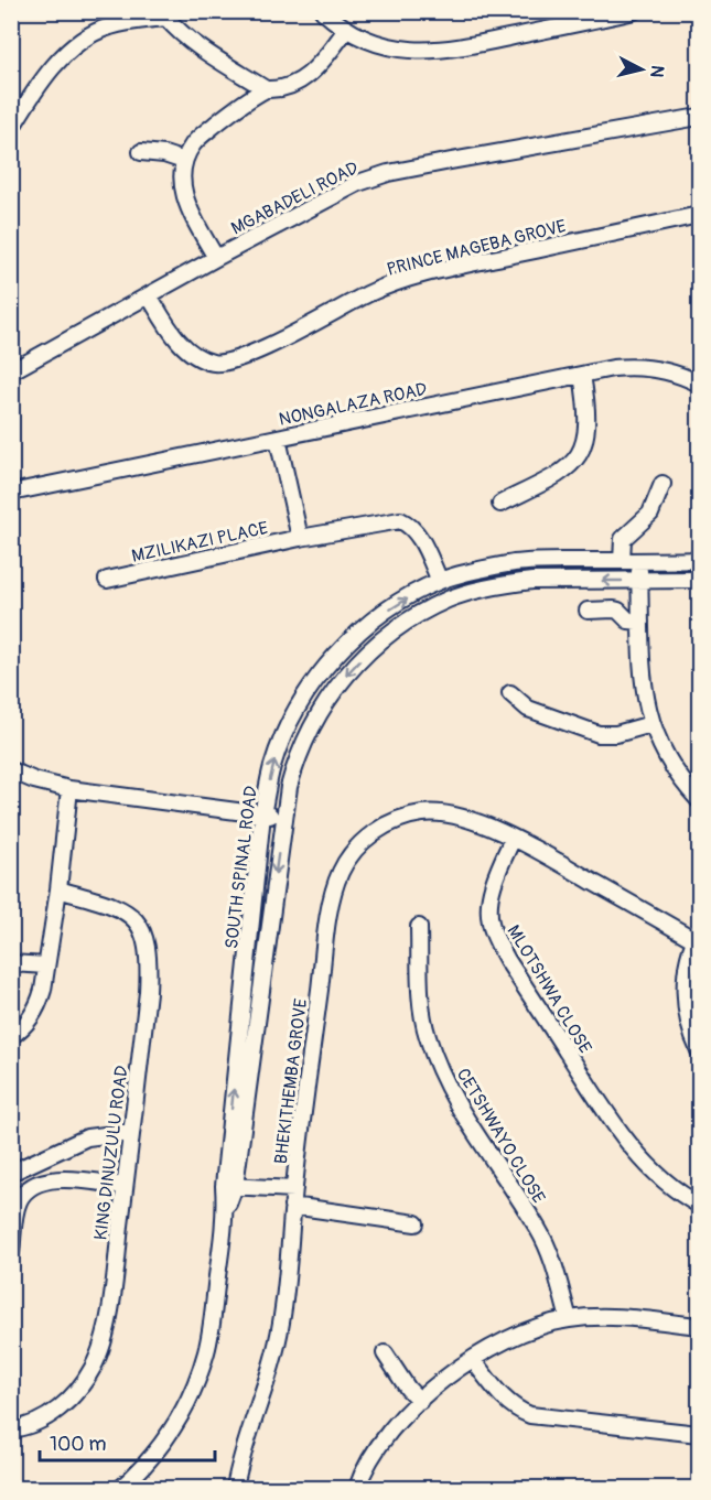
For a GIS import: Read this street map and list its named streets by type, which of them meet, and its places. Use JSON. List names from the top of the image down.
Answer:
{
  "streets": {
    "street": [
      "MGABADELI ROAD",
      "PRINCE MAGEBA GROVE",
      "NONGALAZA ROAD",
      "MZILIKAZI PLACE",
      "SOUTH SPINAL ROAD",
      "MLOTSHWA CLOSE",
      "BHEKITHEMBA GROVE",
      "CETSHWAYO CLOSE",
      "KING DINUZULU ROAD"
    ]
  },
  "crossings": [
    ["MGABADELI ROAD", "PRINCE MAGEBA GROVE"],
    ["MZILIKAZI PLACE", "SOUTH SPINAL ROAD"],
    ["MLOTSHWA CLOSE", "BHEKITHEMBA GROVE"]
  ],
  "scale_bar": "100 m",
  "north": "right"
}
